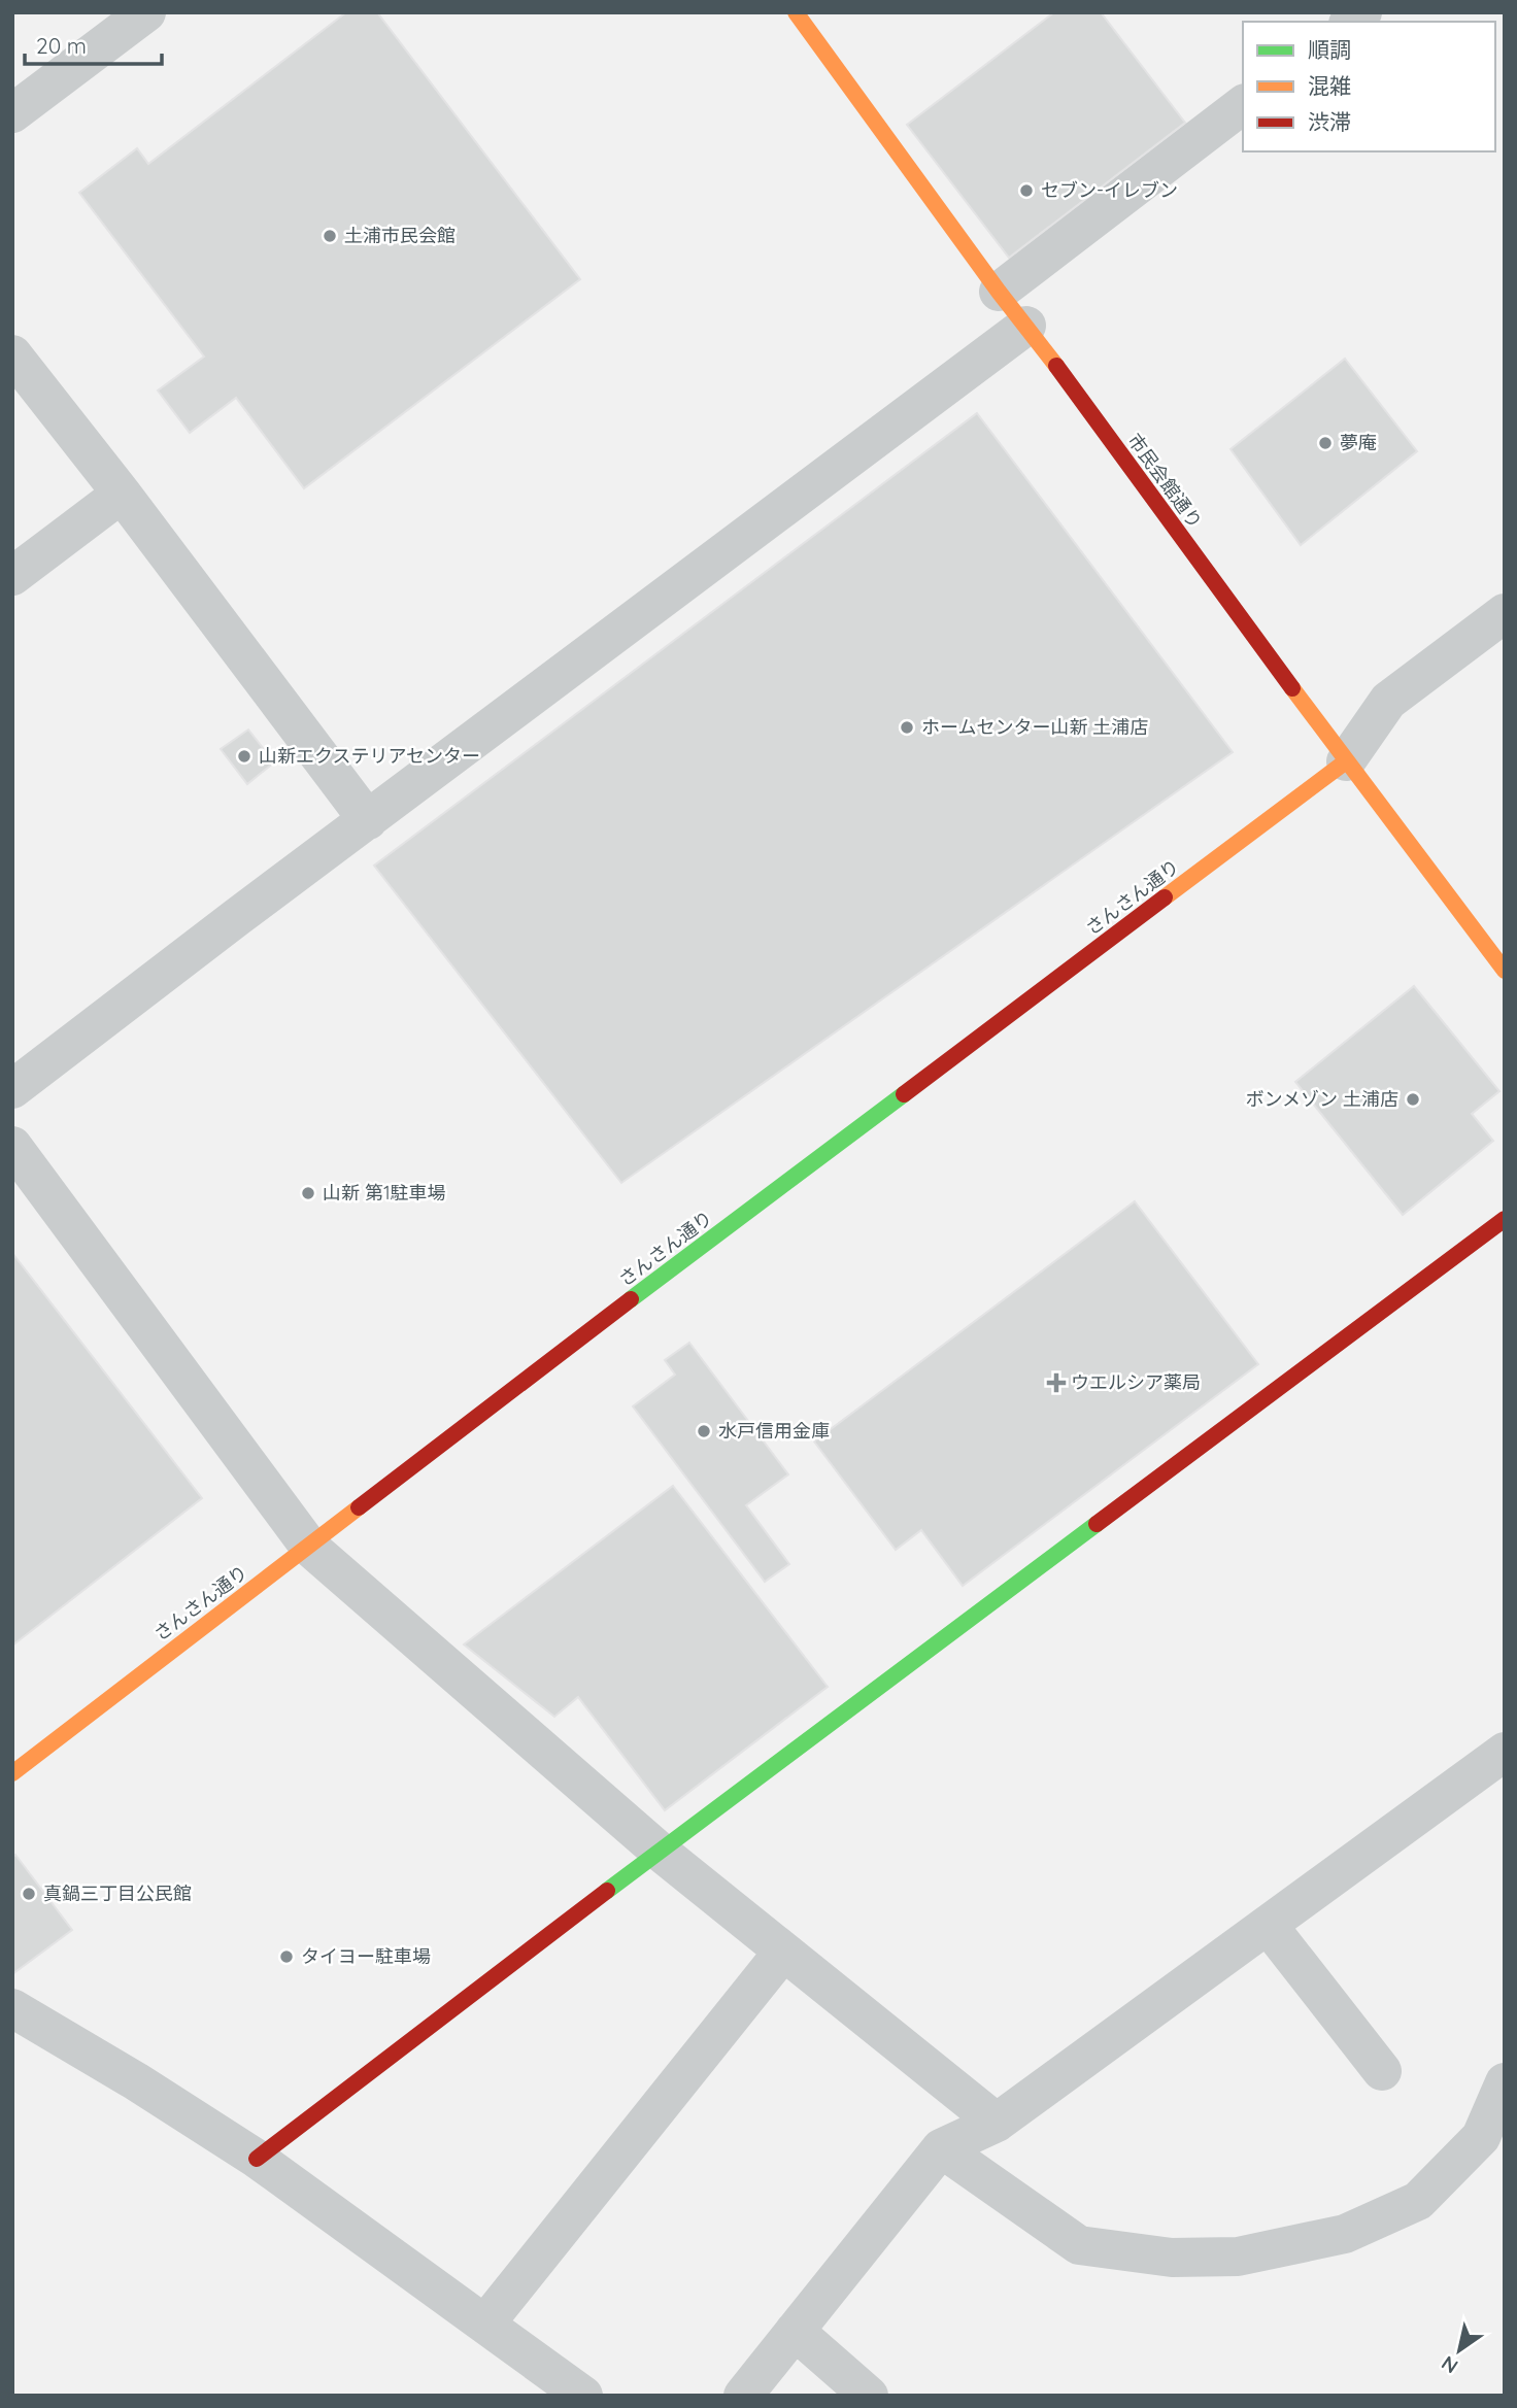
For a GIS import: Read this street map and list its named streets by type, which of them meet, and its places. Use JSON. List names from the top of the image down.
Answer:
{
  "streets": {
    "street": ["市民会館通り", "さんさん通り"]
  },
  "crossings": [
    ["市民会館通り", "さんさん通り"]
  ],
  "places": {
    "other": [
      "セブン-イレブン",
      "土浦市民会館",
      "夢庵",
      "ホームセンター山新 土浦店",
      "山新エクステリアセンター",
      "ボンメゾン 土浦店",
      "山新 第1駐車場",
      "水戸信用金庫",
      "真鍋三丁目公民館",
      "タイヨー駐車場"
    ],
    "health": ["ウエルシア薬局"]
  },
  "legend": ["順調", "混雑", "渋滞"],
  "scale_bar": "20 m",
  "north": "bottom left"
}
